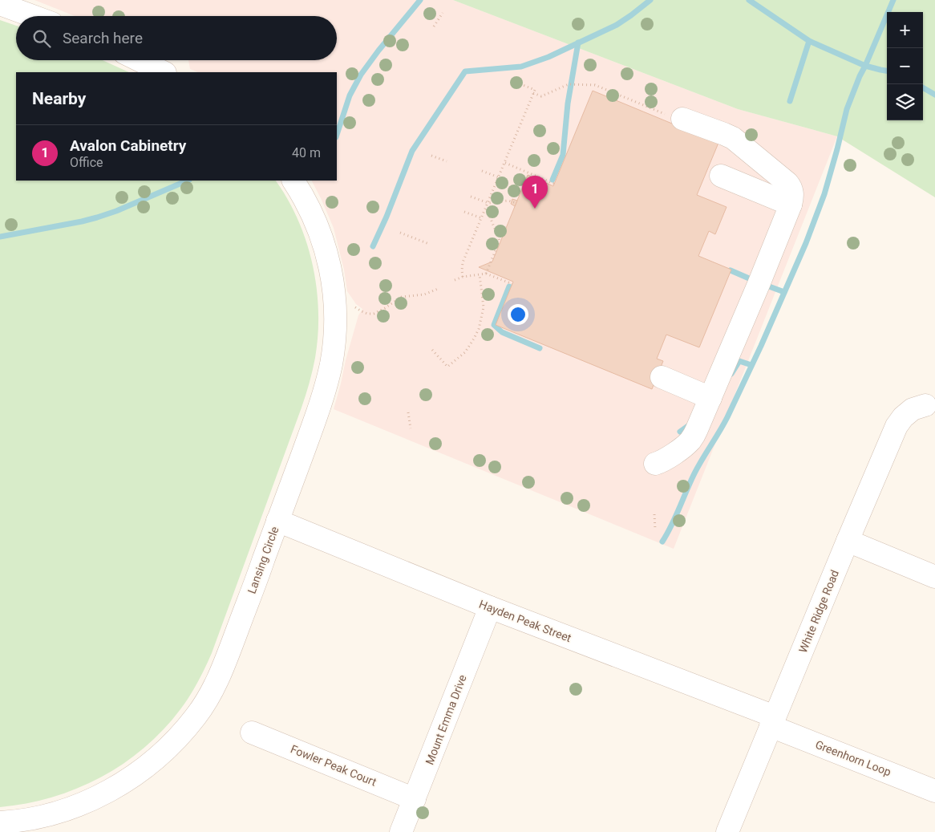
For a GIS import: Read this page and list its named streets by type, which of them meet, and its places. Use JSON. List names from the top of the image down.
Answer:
{
  "streets": {
    "street": [
      "Lansing Circle",
      "White Ridge Road",
      "Hayden Peak Street",
      "Mount Emma Drive",
      "Greenhorn Loop",
      "Fowler Peak Court"
    ]
  },
  "crossings": [
    ["Lansing Circle", "Hayden Peak Street"],
    ["White Ridge Road", "Hayden Peak Street"],
    ["White Ridge Road", "Greenhorn Loop"],
    ["Hayden Peak Street", "Mount Emma Drive"],
    ["Hayden Peak Street", "Greenhorn Loop"],
    ["Mount Emma Drive", "Fowler Peak Court"]
  ],
  "page": {
    "map_buttons": ["+", "−"],
    "search": "Search here",
    "heading": "Nearby",
    "list": [
      {
        "mark": "1",
        "name": "Avalon Cabinetry",
        "note": "Office",
        "value": "40 m"
      }
    ],
    "pins": "1"
  }
}
